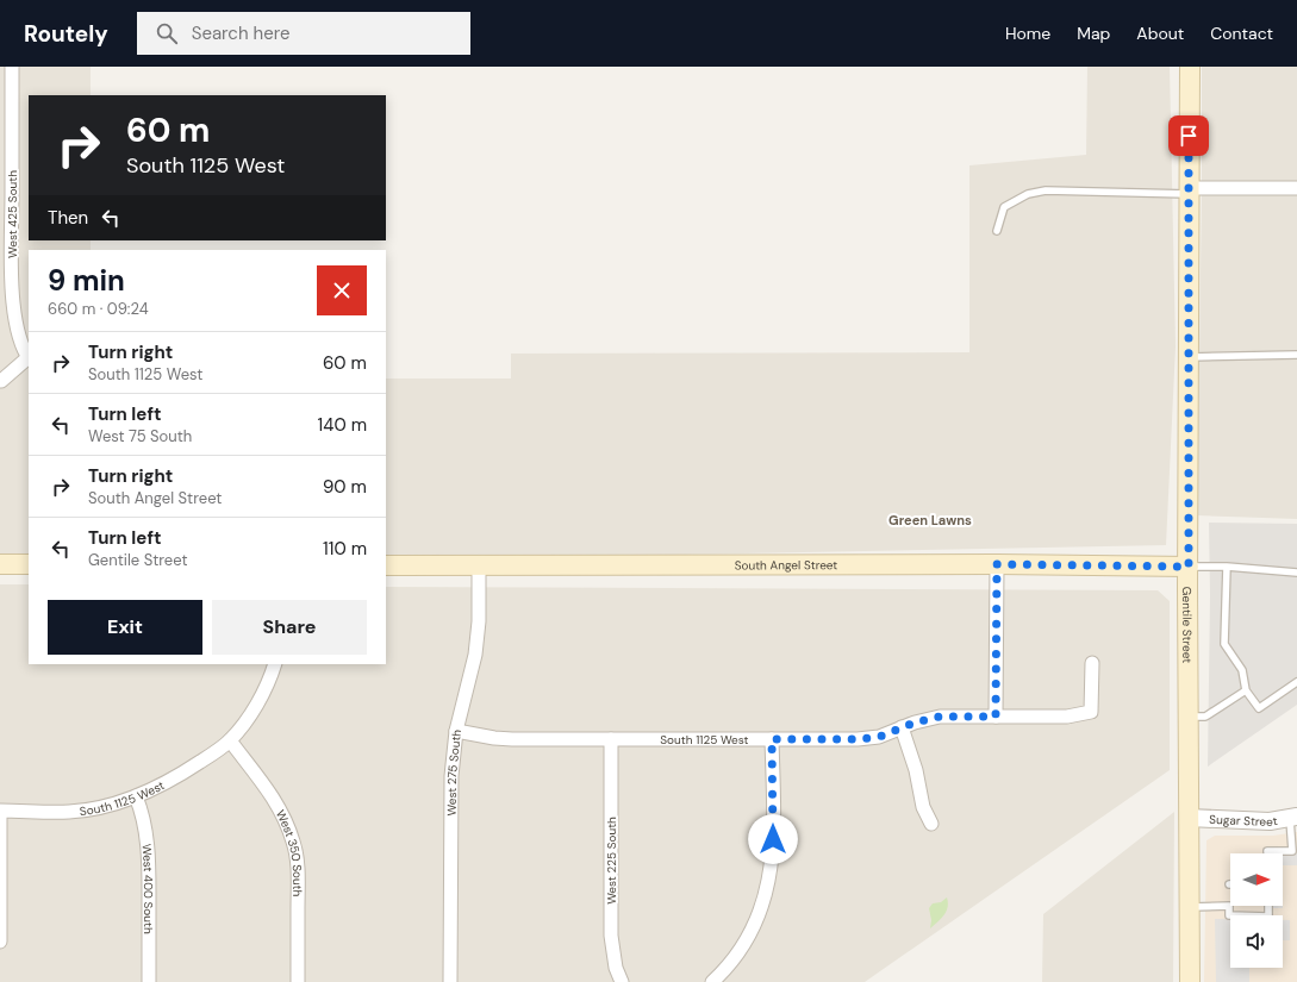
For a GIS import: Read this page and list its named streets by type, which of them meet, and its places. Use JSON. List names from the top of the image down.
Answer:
{
  "streets": {
    "main road": ["South Angel Street", "Gentile Street"],
    "street": [
      "West 425 South",
      "South 1125 West",
      "West 275 South",
      "Sugar Street",
      "West 350 South",
      "West 225 South",
      "West 400 South"
    ]
  },
  "crossings": [
    ["South Angel Street", "Gentile Street"],
    ["South Angel Street", "West 275 South"],
    ["Gentile Street", "Sugar Street"],
    ["South 1125 West", "West 275 South"],
    ["South 1125 West", "West 350 South"],
    ["South 1125 West", "West 225 South"],
    ["South 1125 West", "West 400 South"]
  ],
  "districts": ["Green Lawns"],
  "north": "right",
  "page": {
    "header": "Routely",
    "search": "Search here",
    "nav": [
      "Home",
      "Map",
      "About",
      "Contact"
    ],
    "turn": ["60 m", "South 1125 West"],
    "then": "Then",
    "heading": ["9 min", "660 m · 09:24"],
    "list": [
      {
        "name": "Turn right",
        "note": "South 1125 West",
        "value": "60 m"
      },
      {
        "name": "Turn left",
        "note": "West 75 South",
        "value": "140 m"
      },
      {
        "name": "Turn right",
        "note": "South Angel Street",
        "value": "90 m"
      },
      {
        "name": "Turn left",
        "note": "Gentile Street",
        "value": "110 m"
      }
    ],
    "buttons": ["Exit", "Share"]
  }
}
